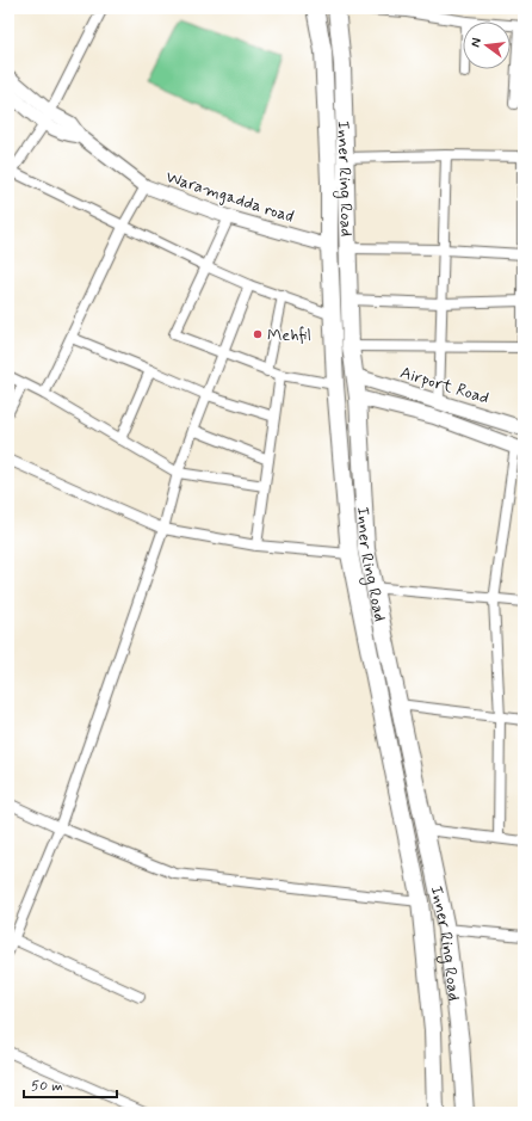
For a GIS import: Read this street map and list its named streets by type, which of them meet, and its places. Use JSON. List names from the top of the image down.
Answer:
{
  "streets": {
    "highway": ["Inner Ring Road"],
    "main road": ["Airport Road"],
    "street": ["Waramgadda road"]
  },
  "crossings": [
    ["Inner Ring Road", "Waramgadda road"],
    ["Inner Ring Road", "Airport Road"]
  ],
  "places": ["Mehfil"],
  "scale_bar": "50 m",
  "north": "left"
}
